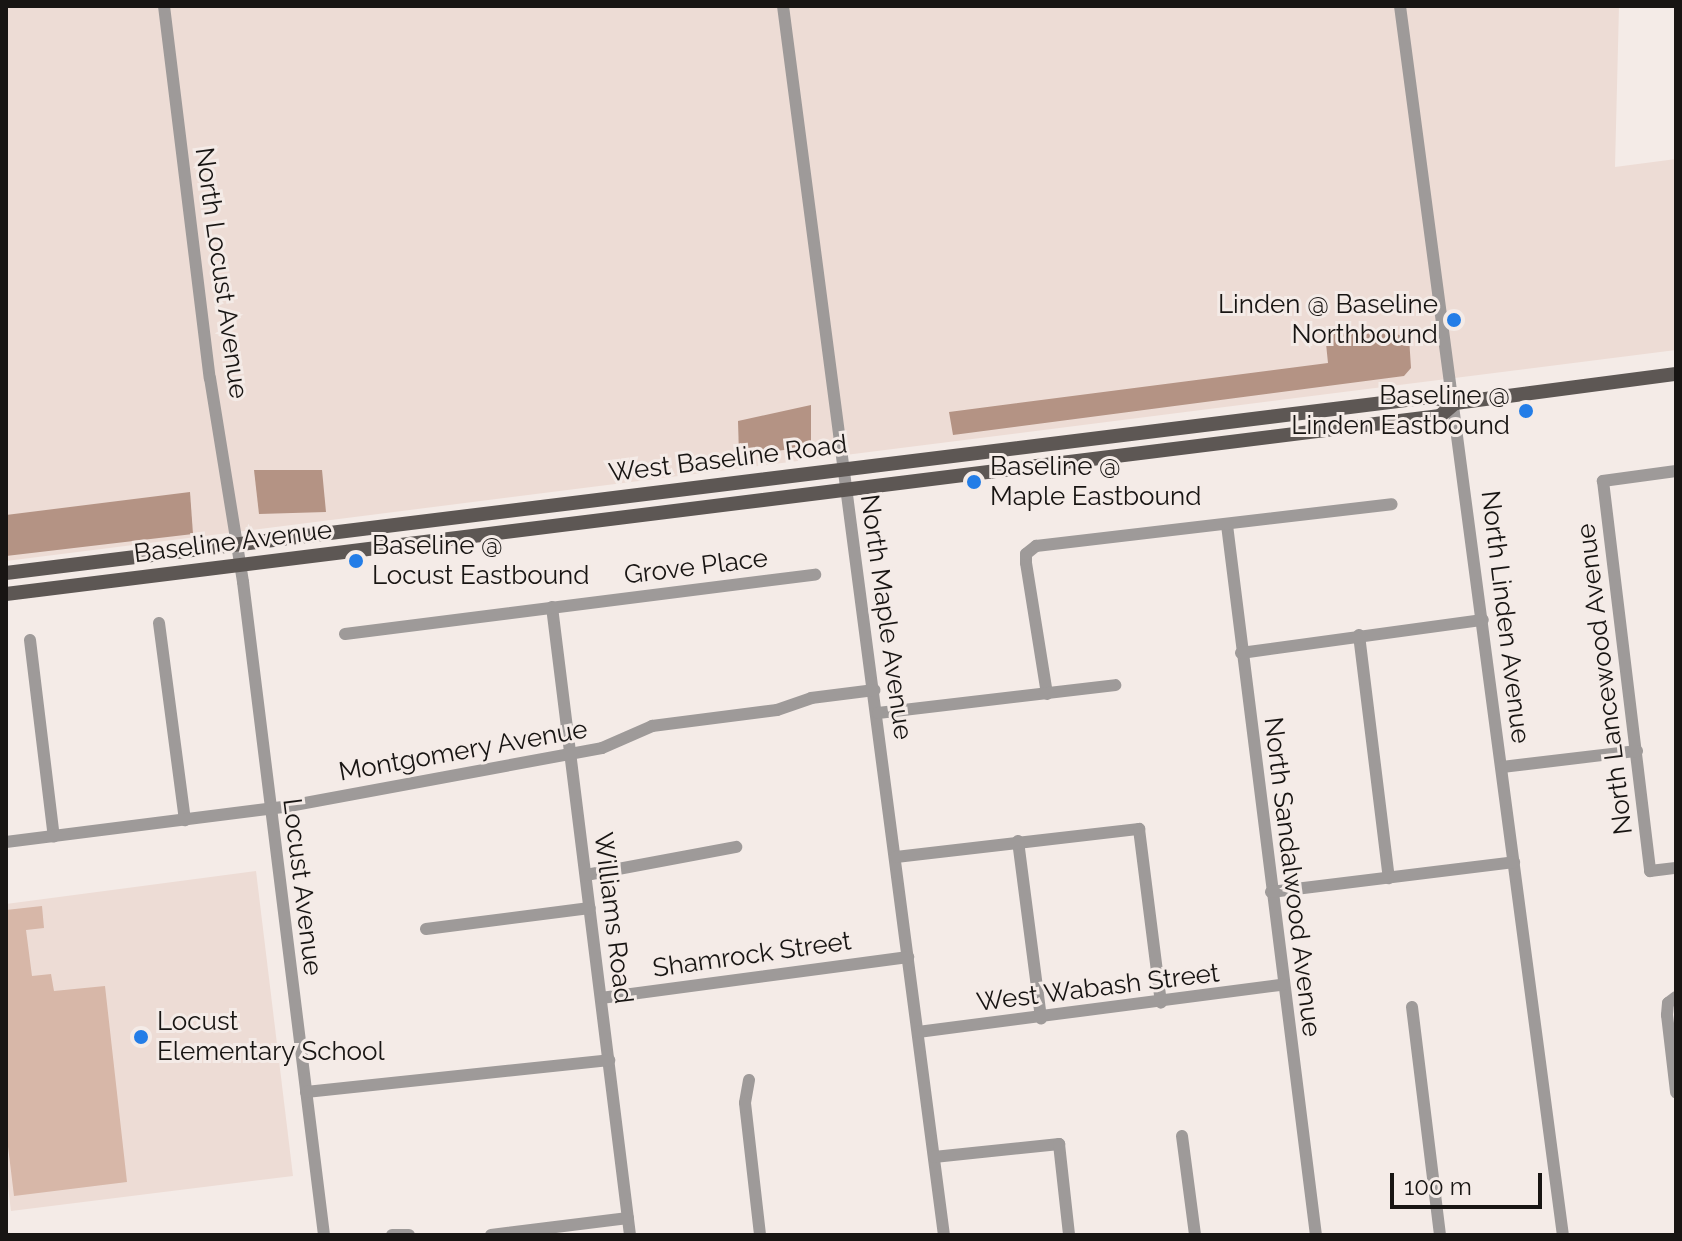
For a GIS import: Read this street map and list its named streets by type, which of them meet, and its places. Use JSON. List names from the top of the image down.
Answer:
{
  "streets": {
    "main road": ["West Baseline Road", "Baseline Avenue"],
    "street": [
      "North Locust Avenue",
      "Grove Place",
      "North Maple Avenue",
      "North Linden Avenue",
      "North Lancewood Avenue",
      "Montgomery Avenue",
      "North Sandalwood Avenue",
      "Locust Avenue",
      "Williams Road",
      "Shamrock Street",
      "West Wabash Street"
    ]
  },
  "crossings": [
    ["North Locust Avenue", "West Baseline Road"],
    ["North Locust Avenue", "Locust Avenue"],
    ["West Baseline Road", "Baseline Avenue"],
    ["West Baseline Road", "North Maple Avenue"],
    ["West Baseline Road", "North Linden Avenue"],
    ["West Baseline Road", "Locust Avenue"],
    ["Baseline Avenue", "North Maple Avenue"],
    ["Baseline Avenue", "Locust Avenue"],
    ["Grove Place", "Williams Road"],
    ["North Maple Avenue", "Montgomery Avenue"],
    ["North Maple Avenue", "Shamrock Street"],
    ["North Maple Avenue", "West Wabash Street"],
    ["Montgomery Avenue", "Locust Avenue"],
    ["Montgomery Avenue", "Williams Road"],
    ["North Sandalwood Avenue", "West Wabash Street"],
    ["Williams Road", "Shamrock Street"]
  ],
  "places": [
    "Linden @ Baseline Northbound",
    "Baseline @ Linden Eastbound",
    "Baseline @ Maple Eastbound",
    "Baseline @ Locust Eastbound",
    "Locust Elementary School"
  ],
  "scale_bar": "100 m"
}
